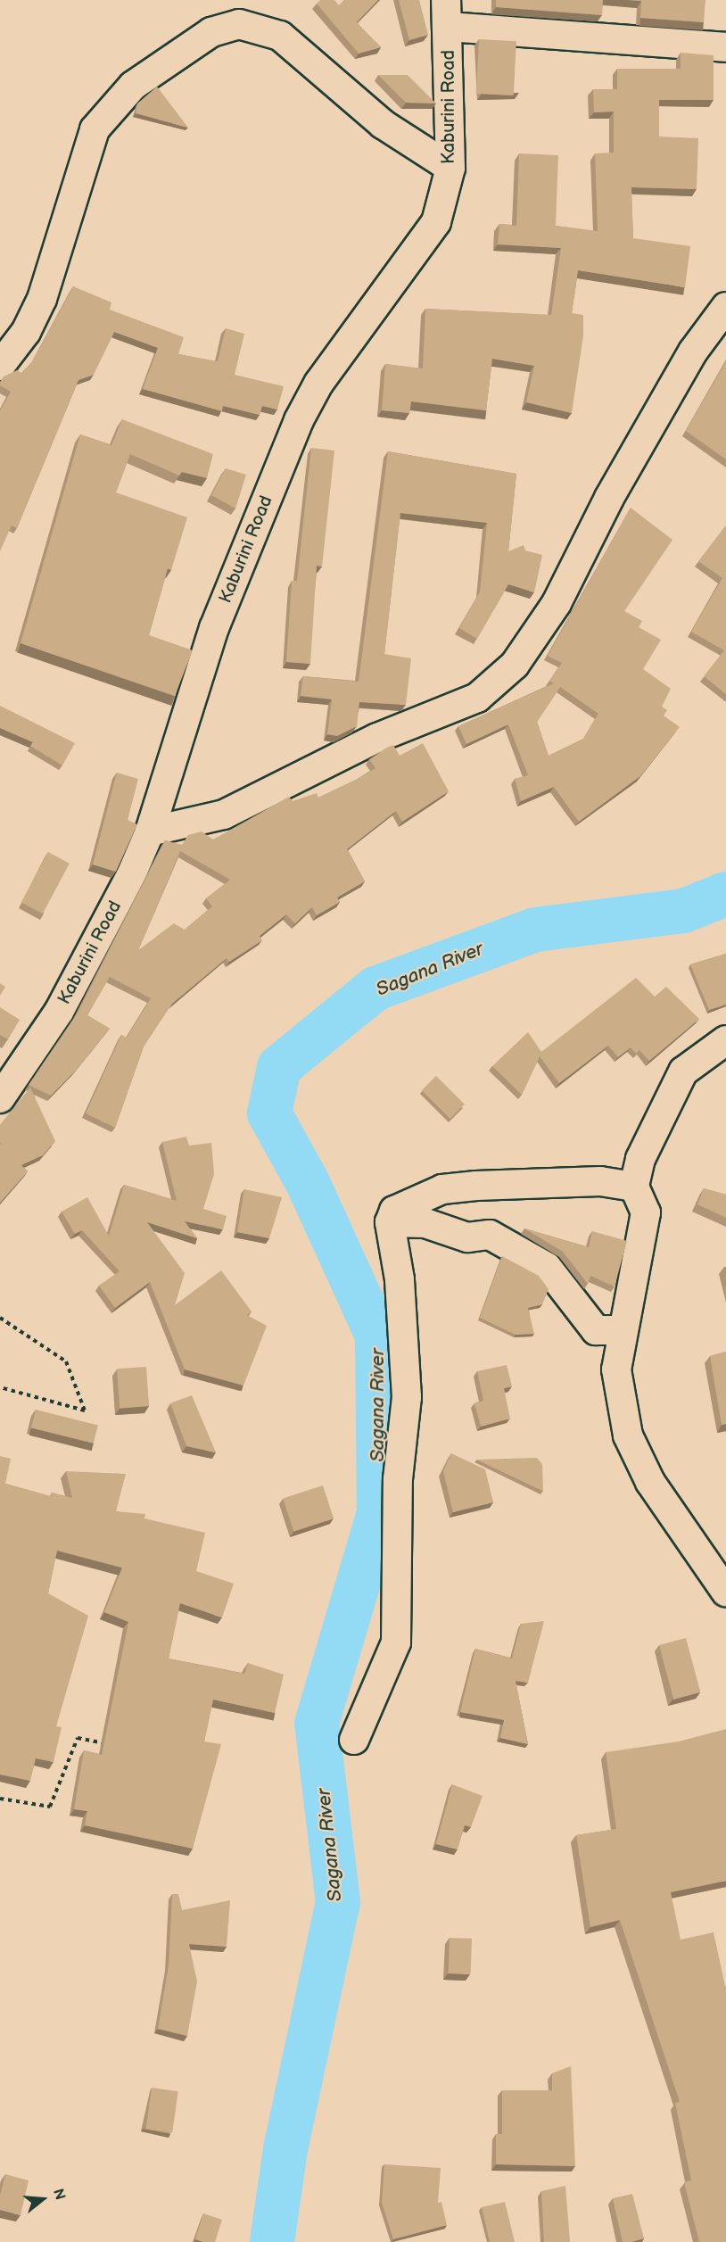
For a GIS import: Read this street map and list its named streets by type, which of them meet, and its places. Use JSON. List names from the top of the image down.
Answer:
{
  "streets": {
    "street": ["Kaburini Road"]
  },
  "water": ["Sagana River"],
  "north": "right"
}
